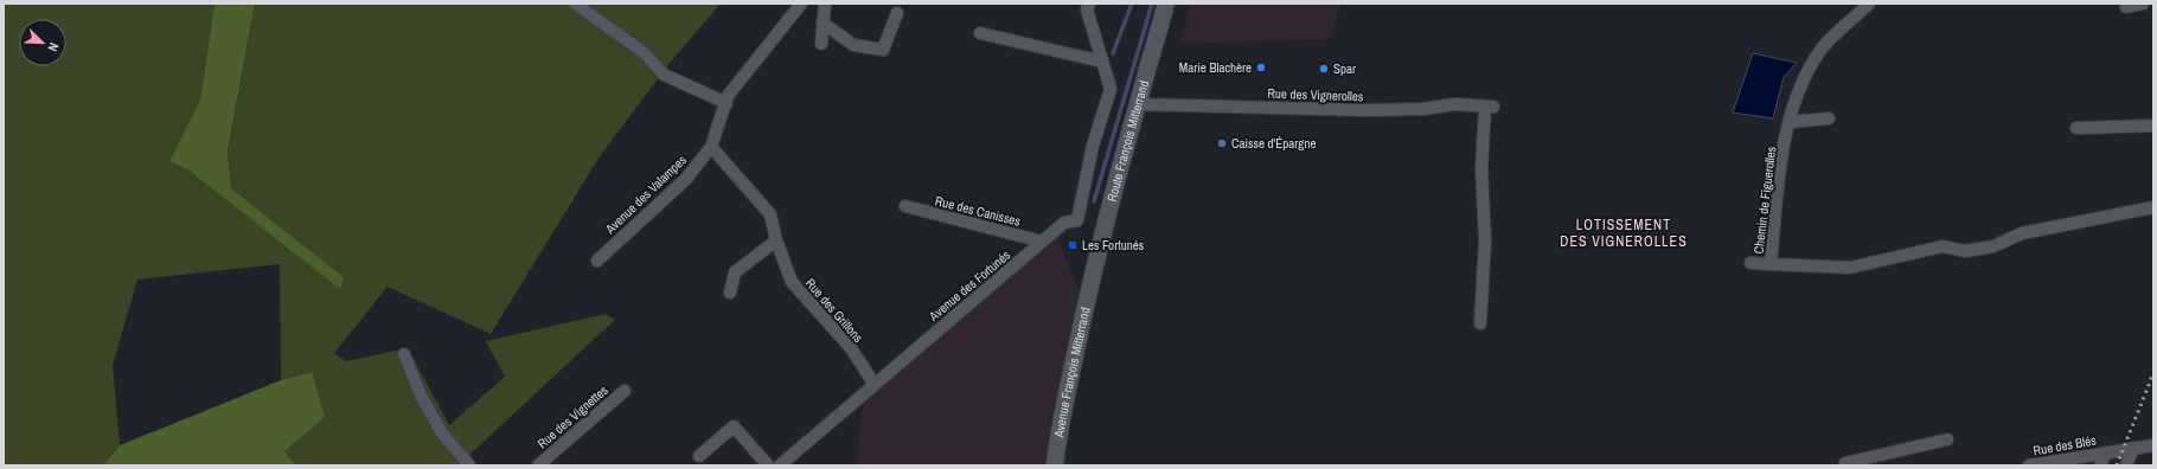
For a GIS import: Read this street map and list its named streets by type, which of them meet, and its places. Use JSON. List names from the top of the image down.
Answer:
{
  "streets": {
    "main road": ["Route François Mitterrand", "Avenue François Mitterrand"],
    "street": [
      "Rue des Vignerolles",
      "Avenue des Valampes",
      "Chemin de Figuerolles",
      "Rue des Canisses",
      "Avenue des Fortunés",
      "Rue des Grillons",
      "Rue des Vignettes",
      "Rue des Blés"
    ]
  },
  "crossings": [
    ["Rue des Vignerolles", "Route François Mitterrand"],
    ["Route François Mitterrand", "Avenue François Mitterrand"],
    ["Avenue des Valampes", "Rue des Grillons"],
    ["Rue des Canisses", "Avenue des Fortunés"],
    ["Avenue des Fortunés", "Rue des Grillons"]
  ],
  "districts": ["LOTISSEMENT DES VIGNEROLLES"],
  "places": {
    "other": ["Marie Blachère", "Spar", "Caisse d'Épargne"],
    "transit": ["Les Fortunés"]
  },
  "north": "bottom right"
}
